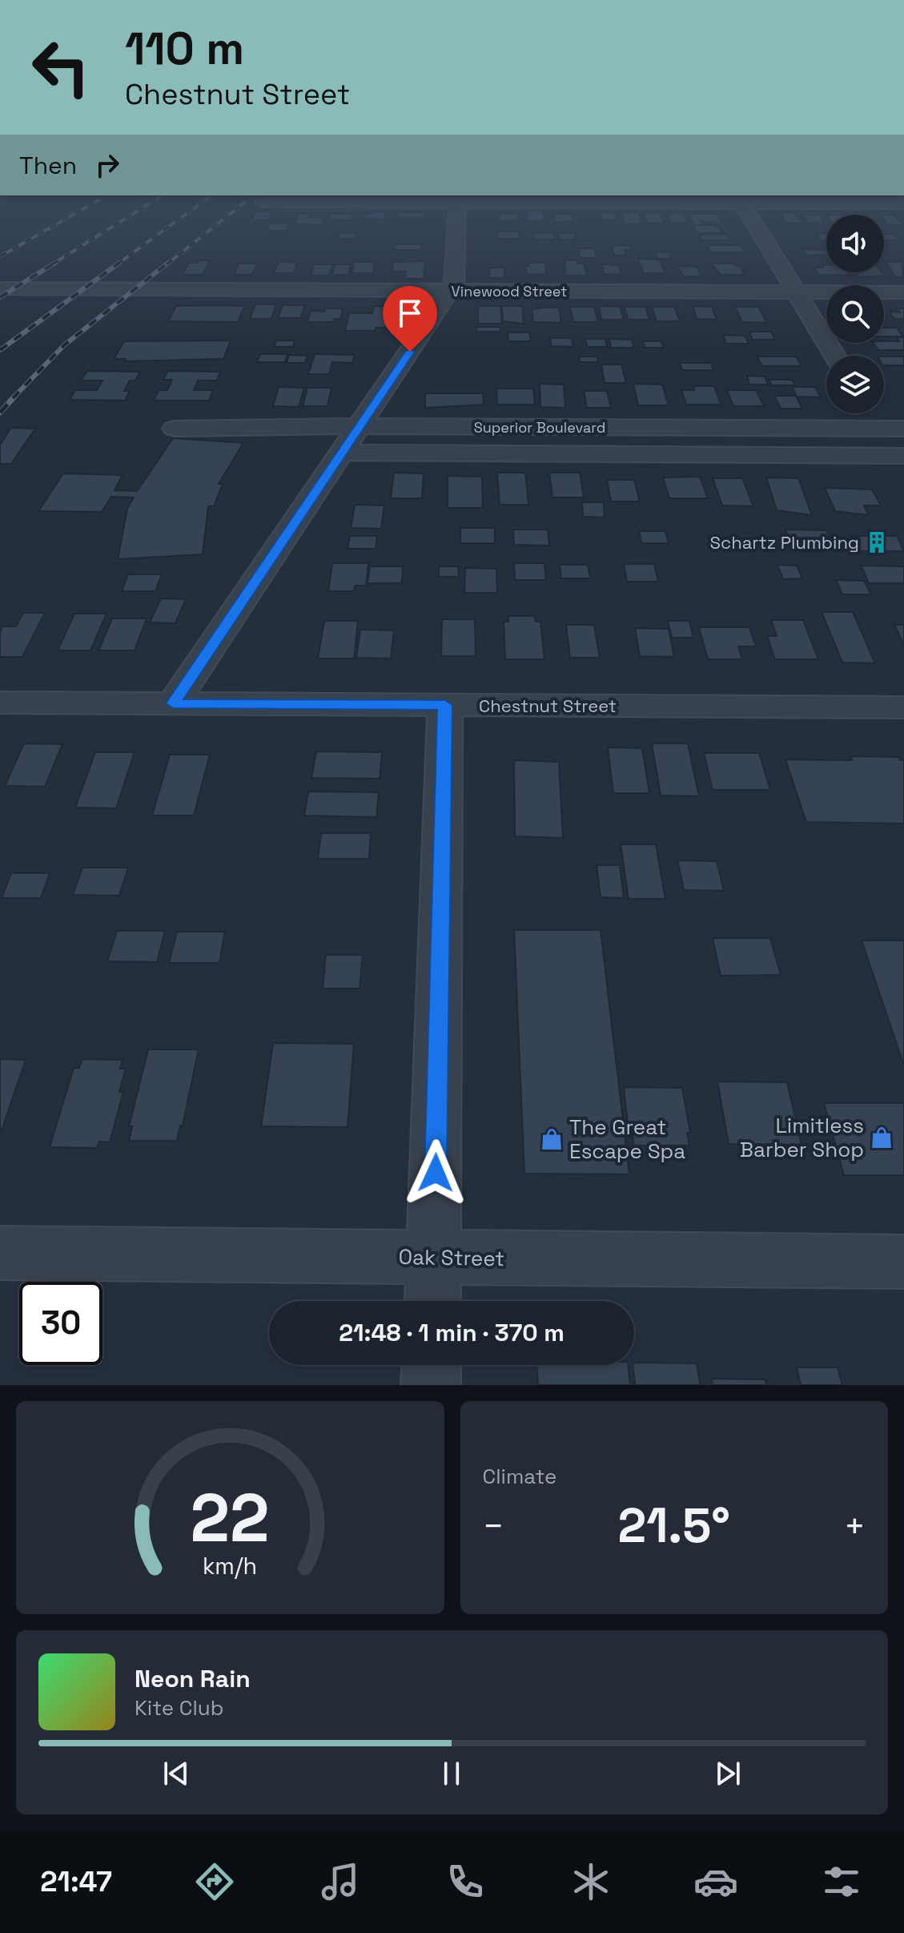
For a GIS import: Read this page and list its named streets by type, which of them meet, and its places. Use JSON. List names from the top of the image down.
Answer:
{
  "streets": {
    "street": [
      "Vinewood Street",
      "Superior Boulevard",
      "Chestnut Street",
      "Oak Street"
    ]
  },
  "places": {
    "building": ["Schartz Plumbing"],
    "shop": ["Limitless Barber Shop", "The Great Escape Spa"]
  },
  "page": {
    "turn": ["110 m", "Chestnut Street"],
    "then": "Then",
    "limit": "30",
    "trip": "21:48 · 1 min · 370 m",
    "tile": "Climate",
    "heat": ["−", "21.5°", "+"],
    "song": ["Neon Rain", "Kite Club"],
    "tabs": "21:47",
    "gauge": ["22", "km/h"]
  }
}
